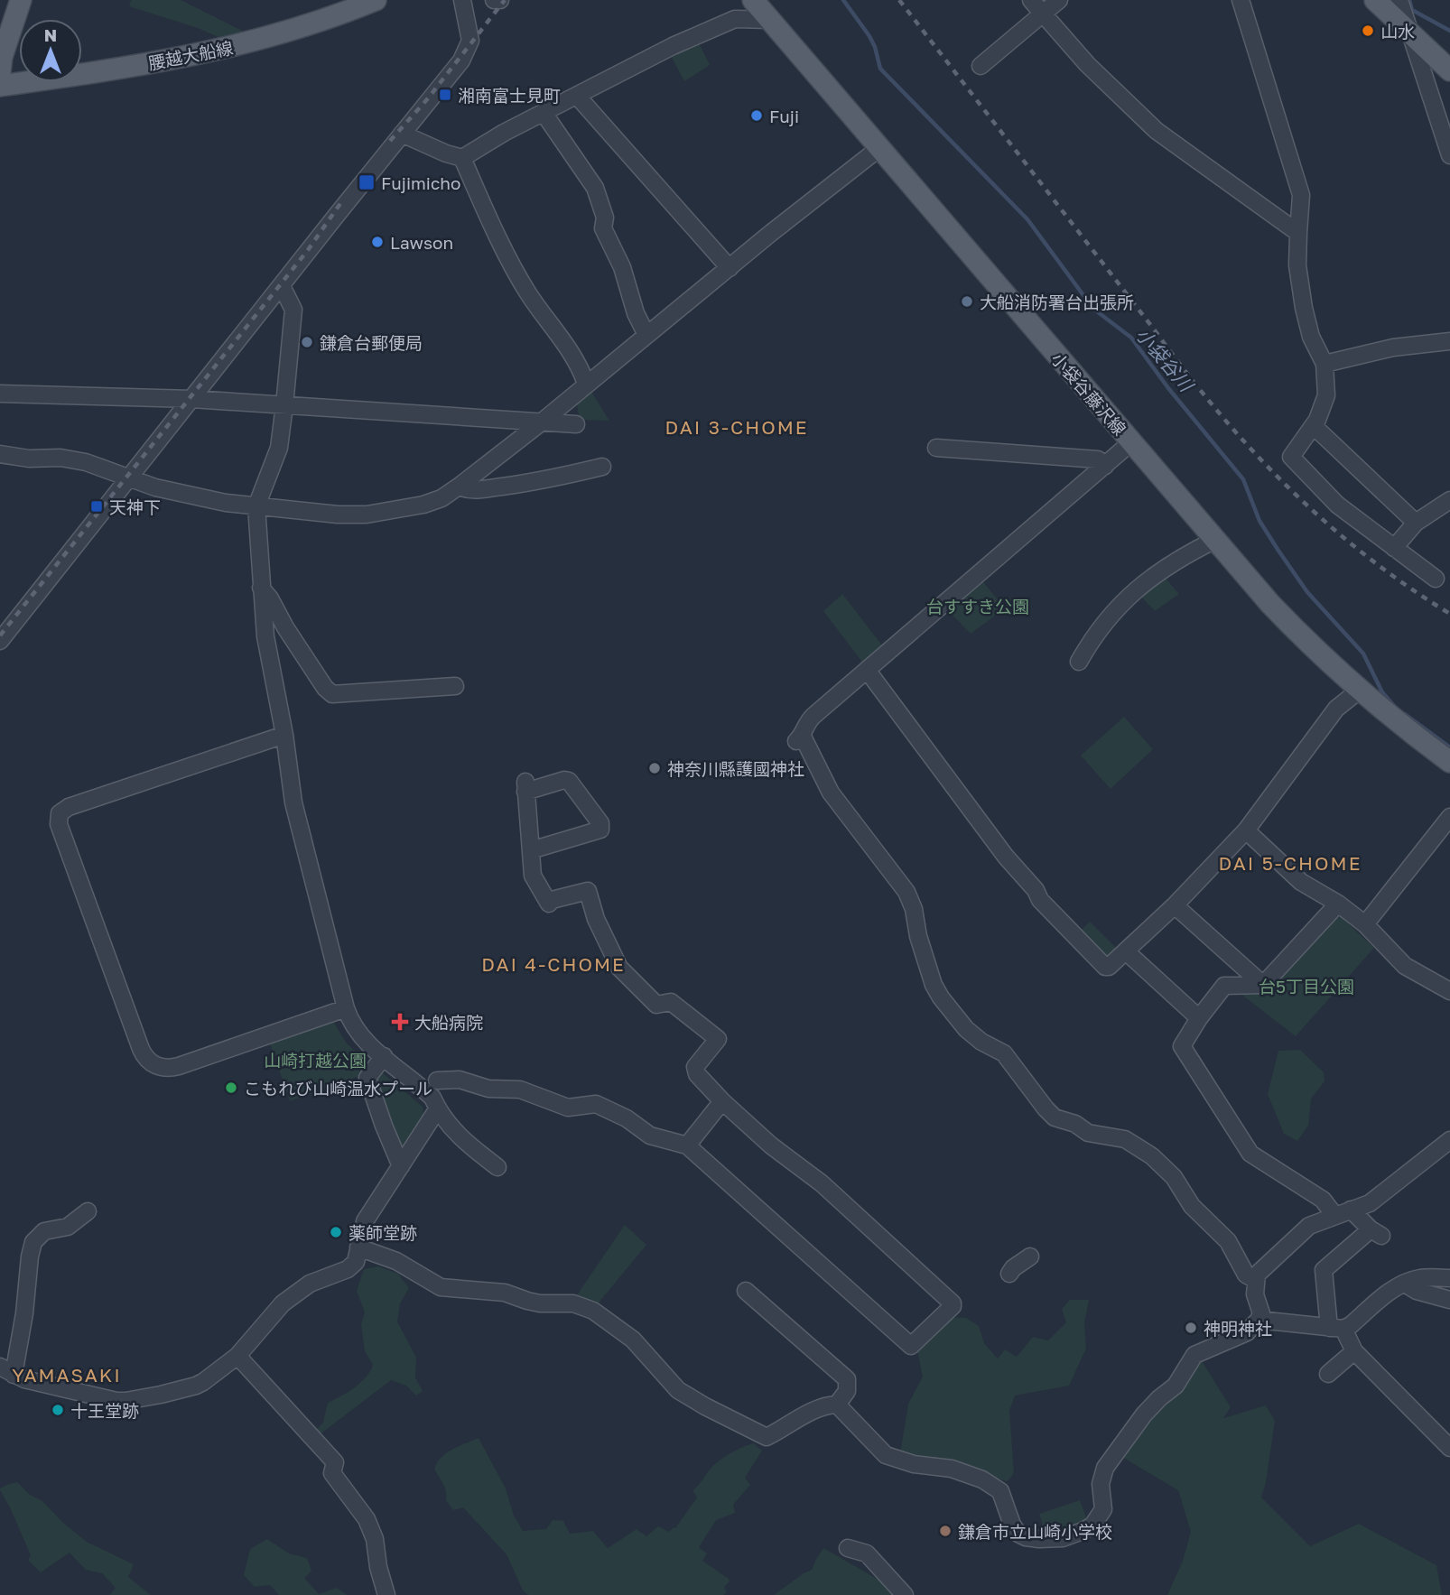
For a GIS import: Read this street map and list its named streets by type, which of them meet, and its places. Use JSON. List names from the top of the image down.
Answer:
{
  "streets": {
    "main road": ["腰越大船線", "小袋谷藤沢線"]
  },
  "districts": [
    "DAI 3-CHOME",
    "DAI 5-CHOME",
    "DAI 4-CHOME",
    "YAMASAKI"
  ],
  "water": ["小袋谷川"],
  "parks": ["台すすき公園", "台5丁目公園", "山崎打越公園"],
  "places": {
    "other": [
      "山水",
      "Fuji",
      "Lawson",
      "大船消防署台出張所",
      "鎌倉台郵便局",
      "神奈川縣護國神社",
      "こもれび山崎温水プール",
      "薬師堂跡",
      "神明神社",
      "十王堂跡",
      "鎌倉市立山崎小学校"
    ],
    "transit": ["湘南富士見町", "Fujimicho", "天神下"],
    "health": ["大船病院"]
  },
  "north": "top"
}
